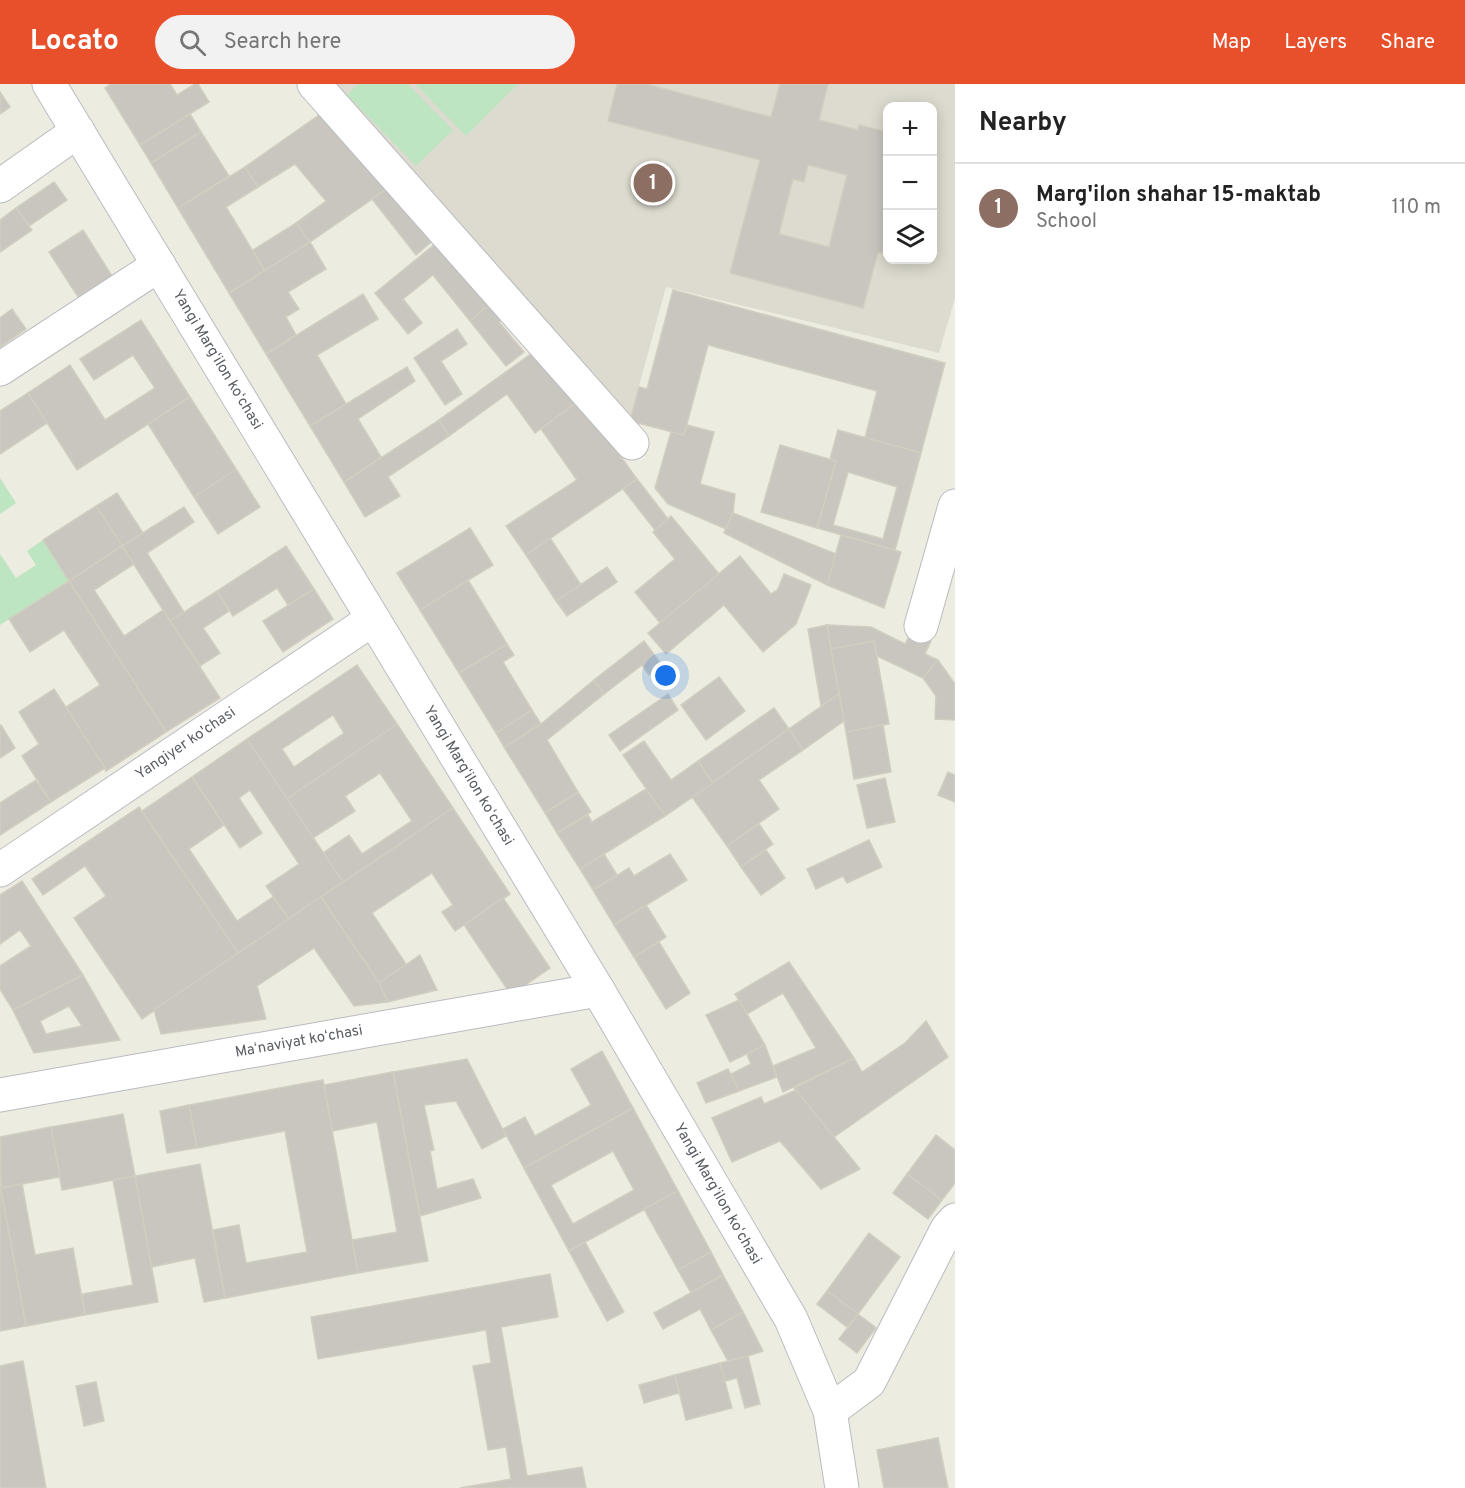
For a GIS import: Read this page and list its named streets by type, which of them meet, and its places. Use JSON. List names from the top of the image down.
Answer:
{
  "streets": {
    "street": ["Yangi Margʻilon koʻchasi", "Yangiyer ko'chasi", "Maʻnaviyat koʻchasi"]
  },
  "crossings": [
    ["Yangi Margʻilon koʻchasi", "Yangiyer ko'chasi"],
    ["Yangi Margʻilon koʻchasi", "Maʻnaviyat koʻchasi"]
  ],
  "page": {
    "header": "Locato",
    "search": "Search here",
    "nav": ["Map", "Layers", "Share"],
    "heading": "Nearby",
    "map_buttons": ["+", "−"],
    "pins": "1",
    "list": [
      {
        "mark": "1",
        "name": "Marg'ilon shahar 15-maktab",
        "note": "School",
        "value": "110 m"
      }
    ]
  }
}
